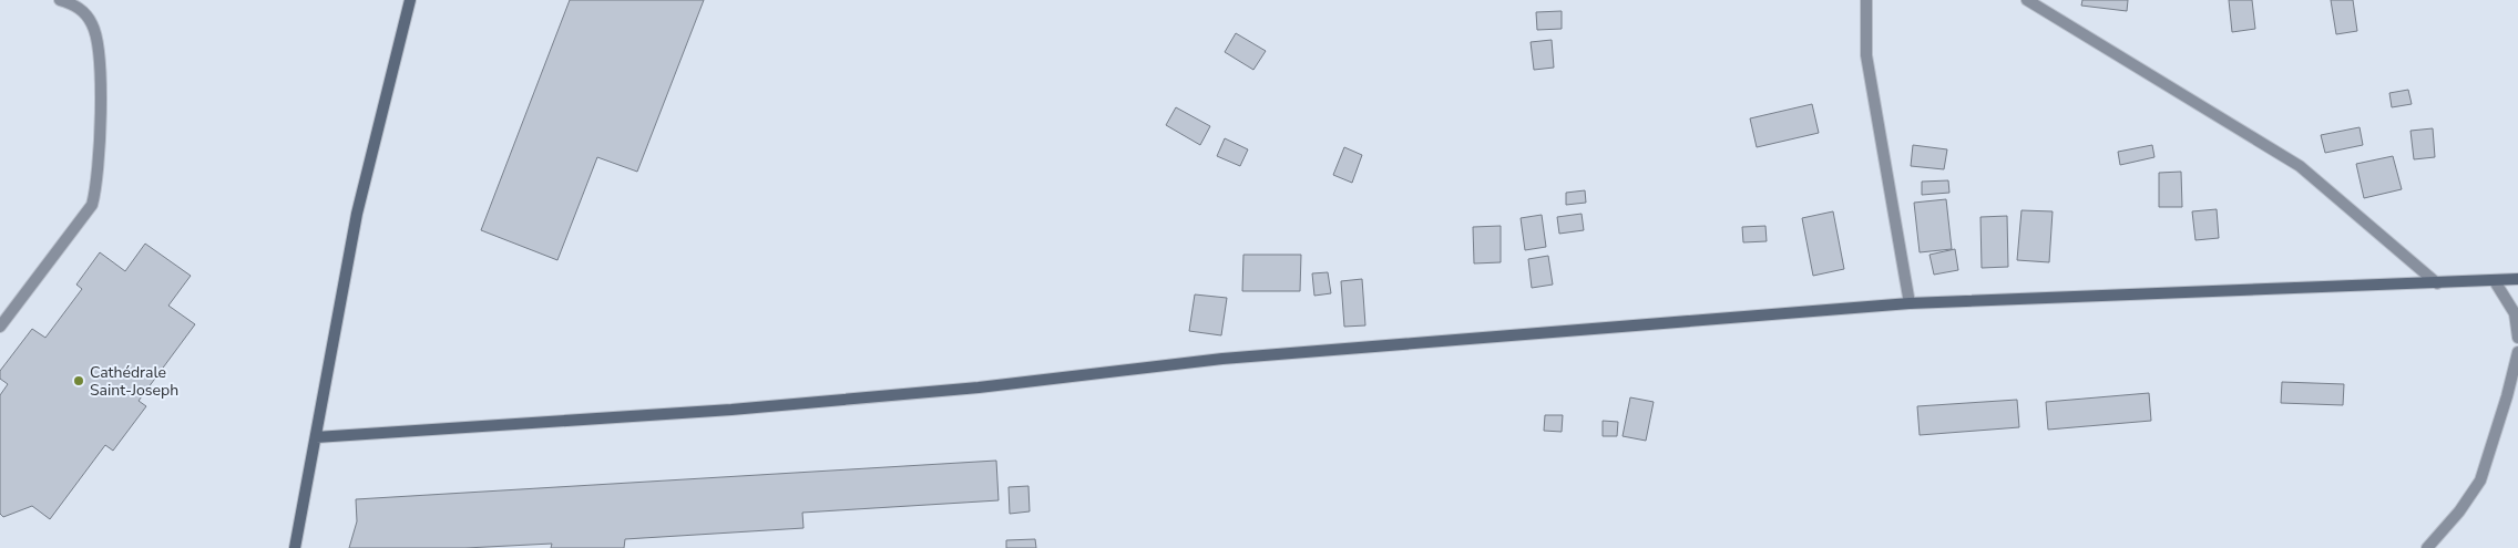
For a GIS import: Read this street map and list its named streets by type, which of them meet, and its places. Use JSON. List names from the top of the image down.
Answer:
{
  "places": ["Cathédrale Saint-Joseph"]
}
